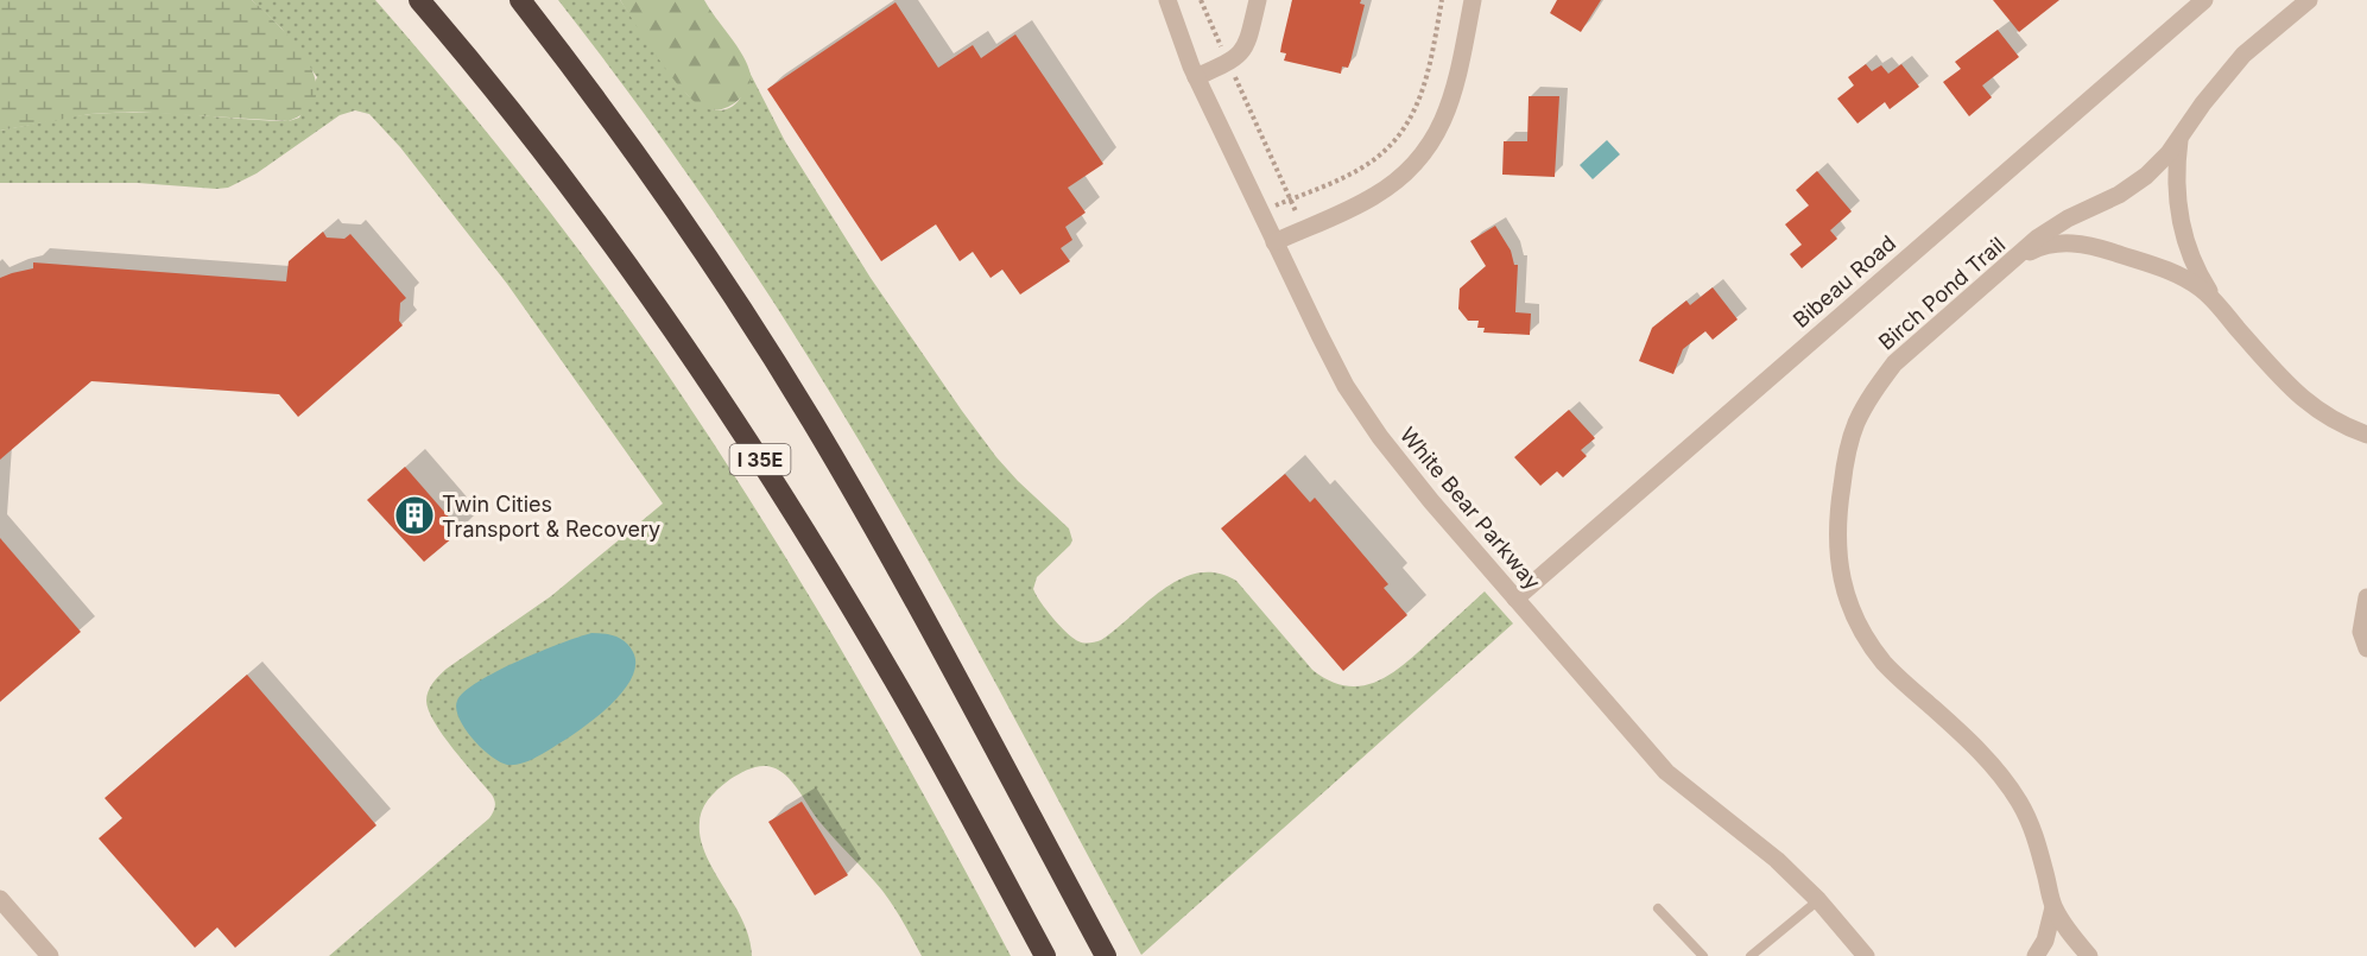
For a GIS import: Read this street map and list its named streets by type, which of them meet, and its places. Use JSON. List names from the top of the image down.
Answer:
{
  "streets": {
    "highway": ["I 35E"],
    "street": ["Bibeau Road", "Birch Pond Trail", "White Bear Parkway"]
  },
  "crossings": [
    ["Bibeau Road", "White Bear Parkway"]
  ],
  "places": {
    "building": ["Twin Cities Transport & Recovery"]
  }
}
